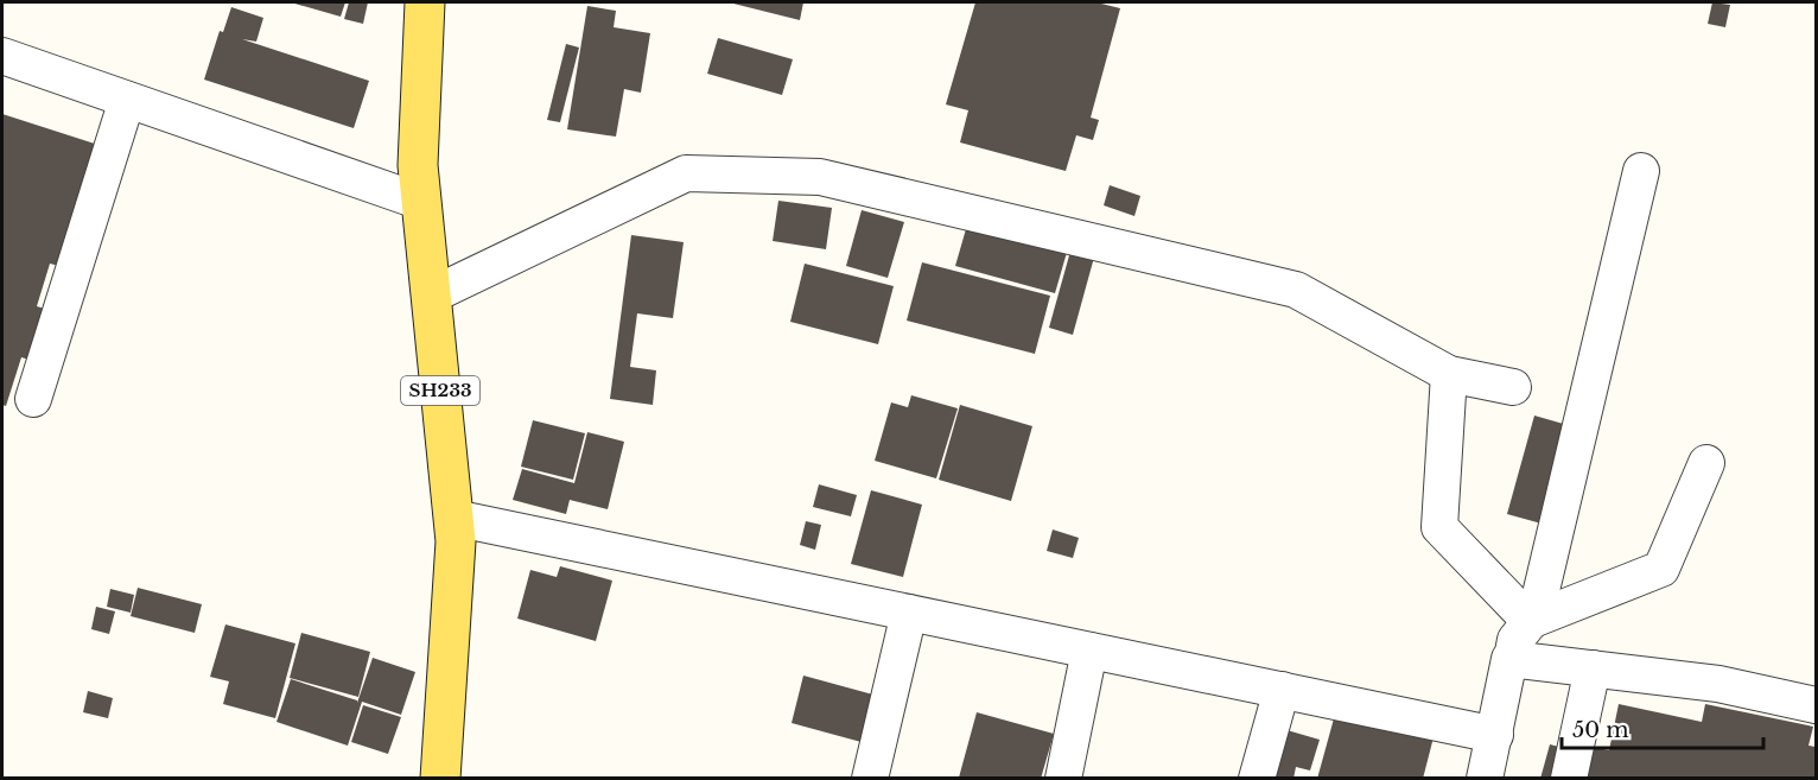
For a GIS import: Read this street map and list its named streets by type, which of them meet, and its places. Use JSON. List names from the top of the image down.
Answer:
{
  "streets": {
    "main road": ["SH233"]
  },
  "scale_bar": "50 m"
}
